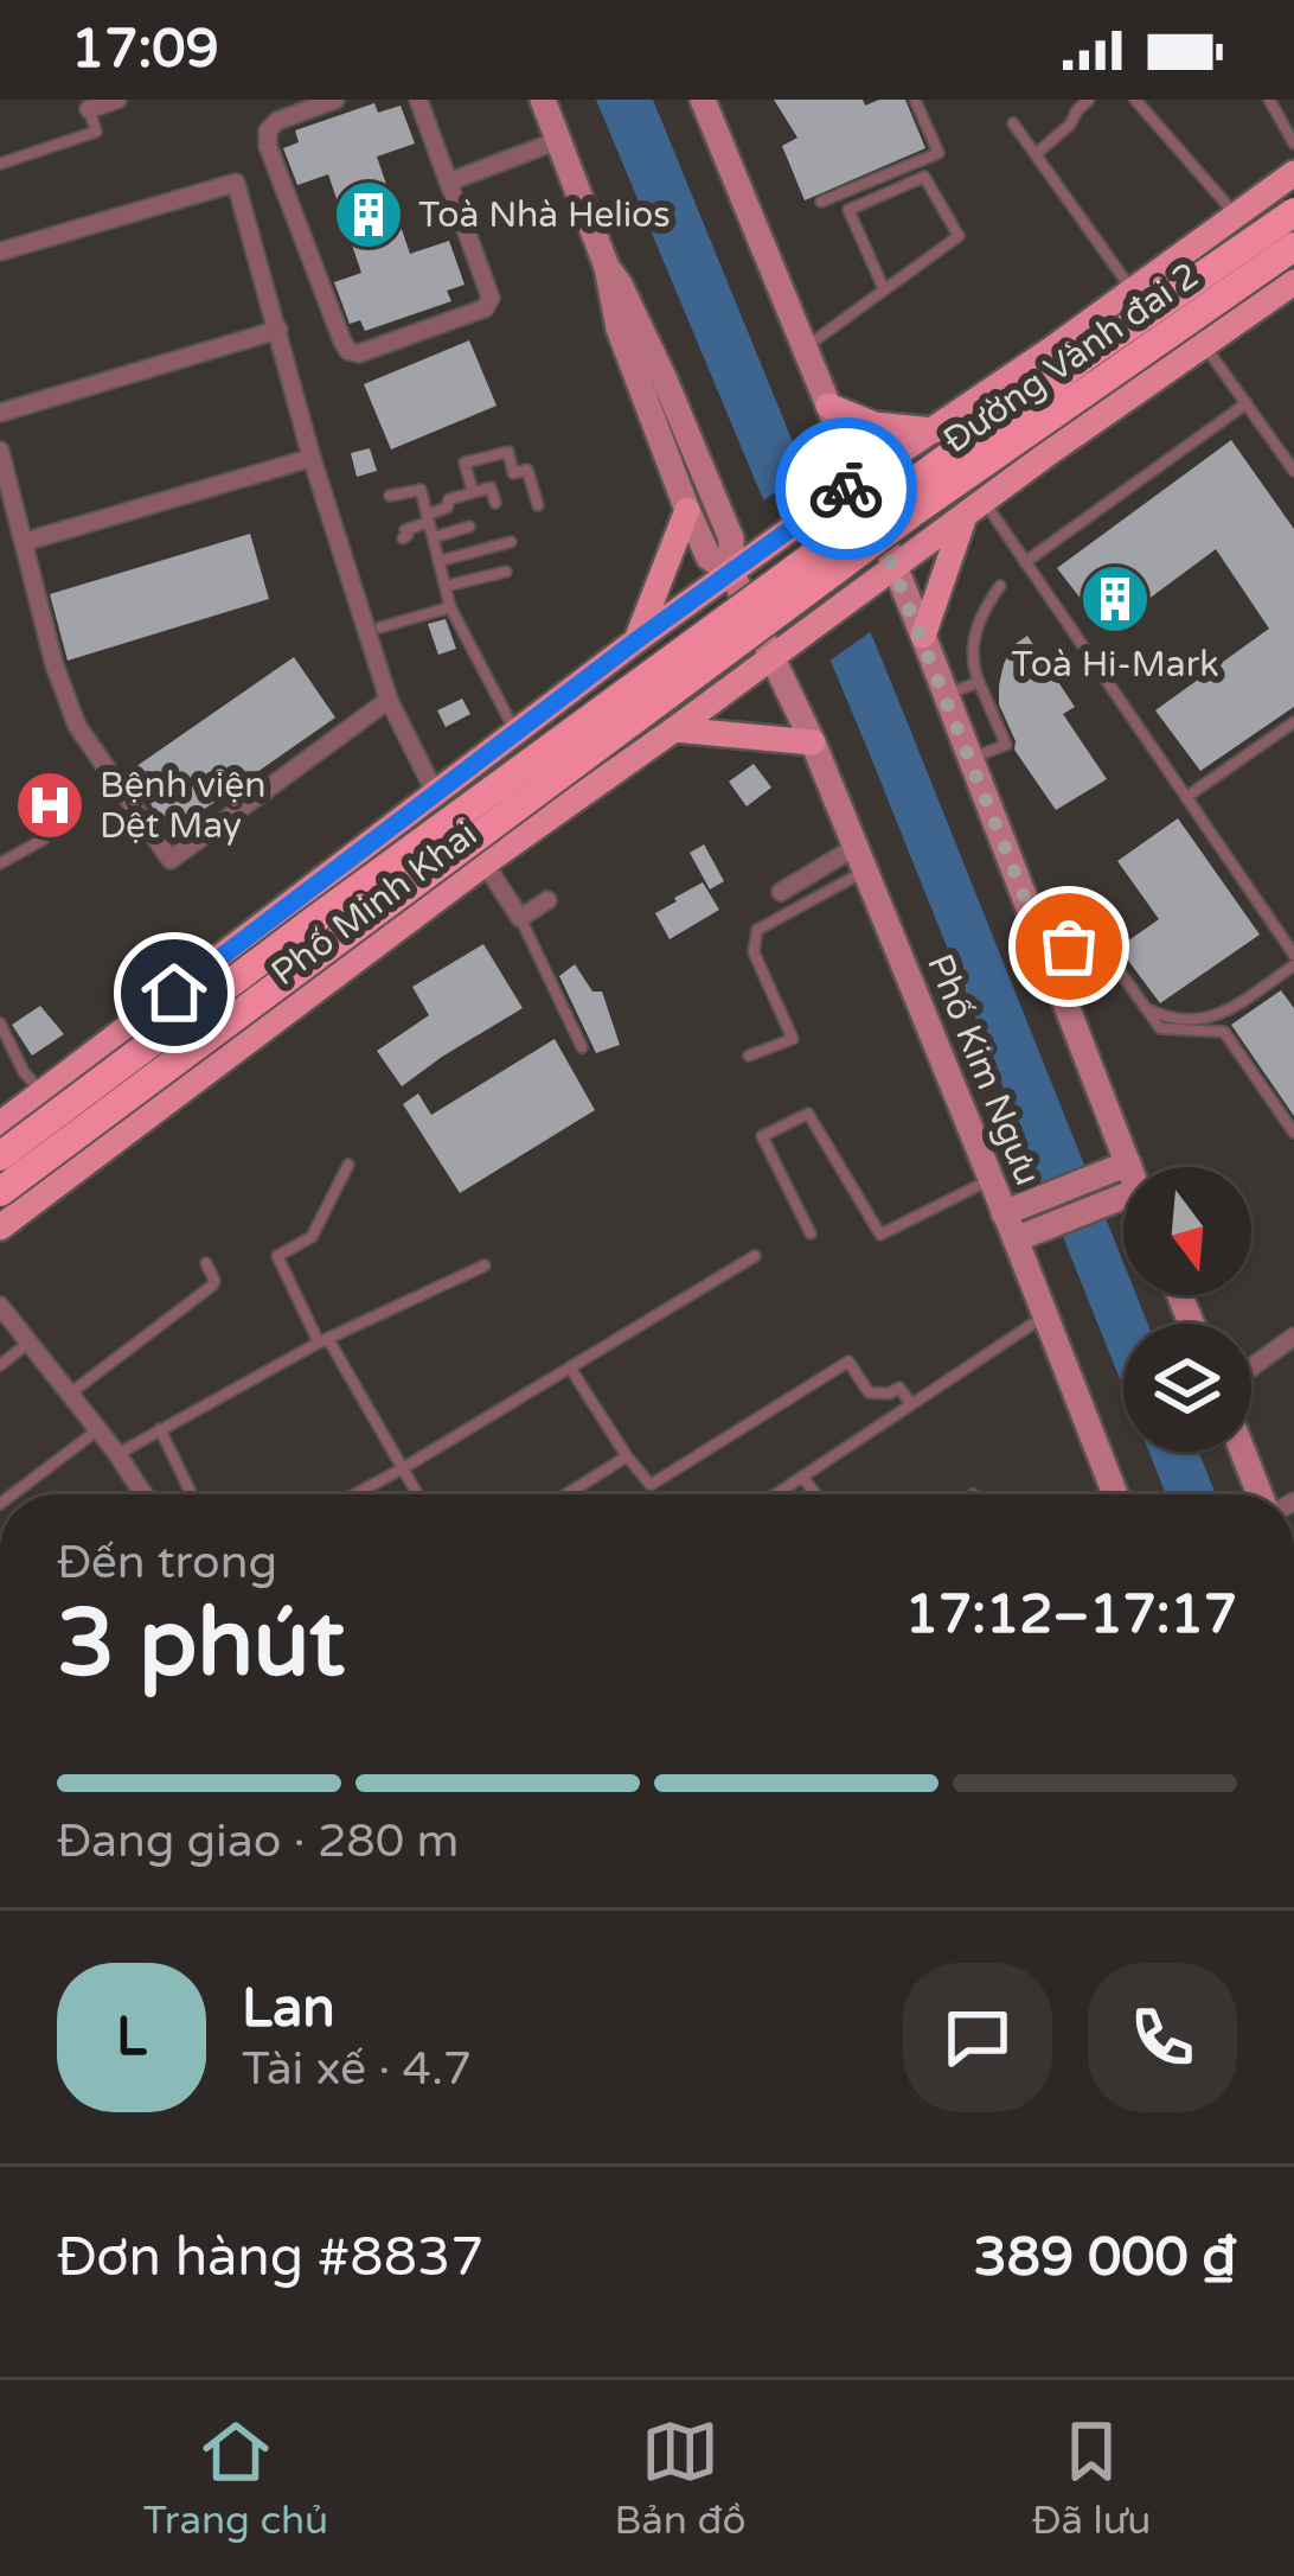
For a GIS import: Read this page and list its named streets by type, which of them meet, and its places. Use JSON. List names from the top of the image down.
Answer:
{
  "streets": {
    "highway": ["Đường Vành đai 2"],
    "main road": ["Phố Minh Khai", "Phố Kim Ngưu"]
  },
  "crossings": [
    ["Phố Minh Khai", "Phố Kim Ngưu"]
  ],
  "places": {
    "building": ["Toà Nhà Helios", "Toà Hi-Mark"],
    "hospital": ["Bệnh viện Dệt May"]
  },
  "north": "bottom",
  "page": {
    "status": "17:09",
    "heading": ["3 phút", "Đến trong", "17:12–17:17"],
    "panel": [
      "Lan",
      "Tài xế · 4.7",
      "Đơn hàng #8837",
      "389 000 ₫"
    ],
    "bar": "Đang giao · 280 m",
    "round": "L",
    "tabs": ["Trang chủ", "Bản đồ", "Đã lưu"]
  }
}
